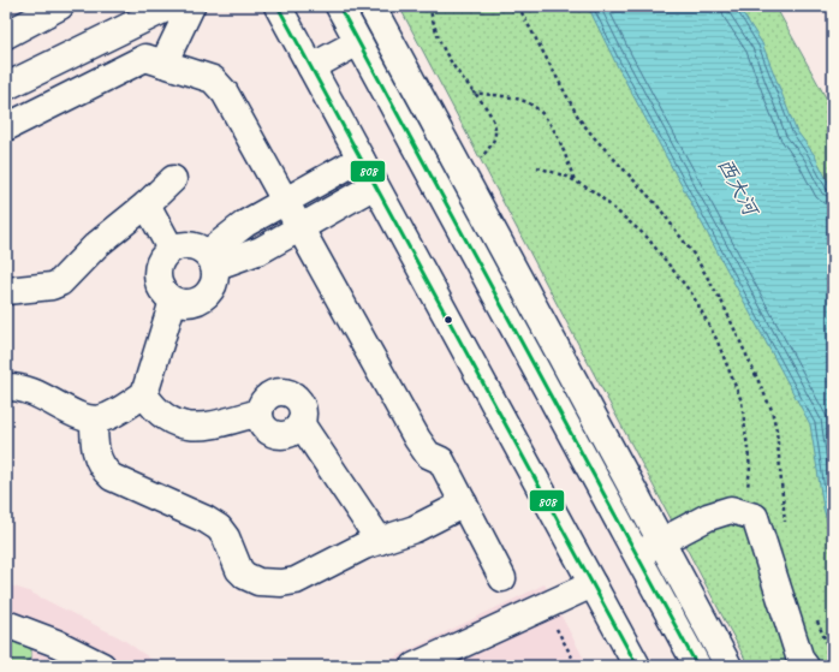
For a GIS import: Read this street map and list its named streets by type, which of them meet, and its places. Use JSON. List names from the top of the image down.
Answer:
{
  "water": ["西大河"],
  "lines": ["transit line 808"]
}
